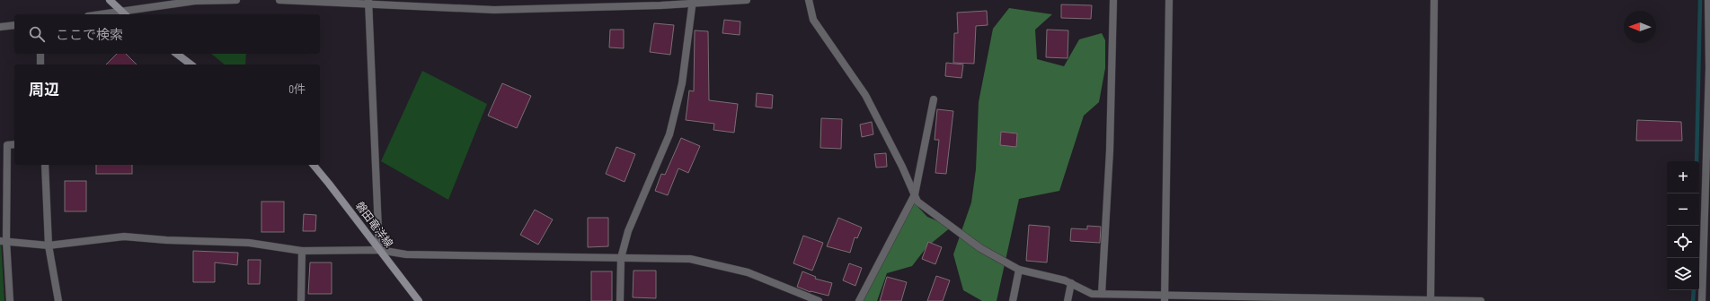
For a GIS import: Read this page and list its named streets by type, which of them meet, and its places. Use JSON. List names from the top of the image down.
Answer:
{
  "streets": {
    "main road": ["磐田竜洋線"]
  },
  "north": "left",
  "page": {
    "search": "ここで検索",
    "heading": ["周辺", "0件"],
    "map_buttons": ["+", "−"]
  }
}
